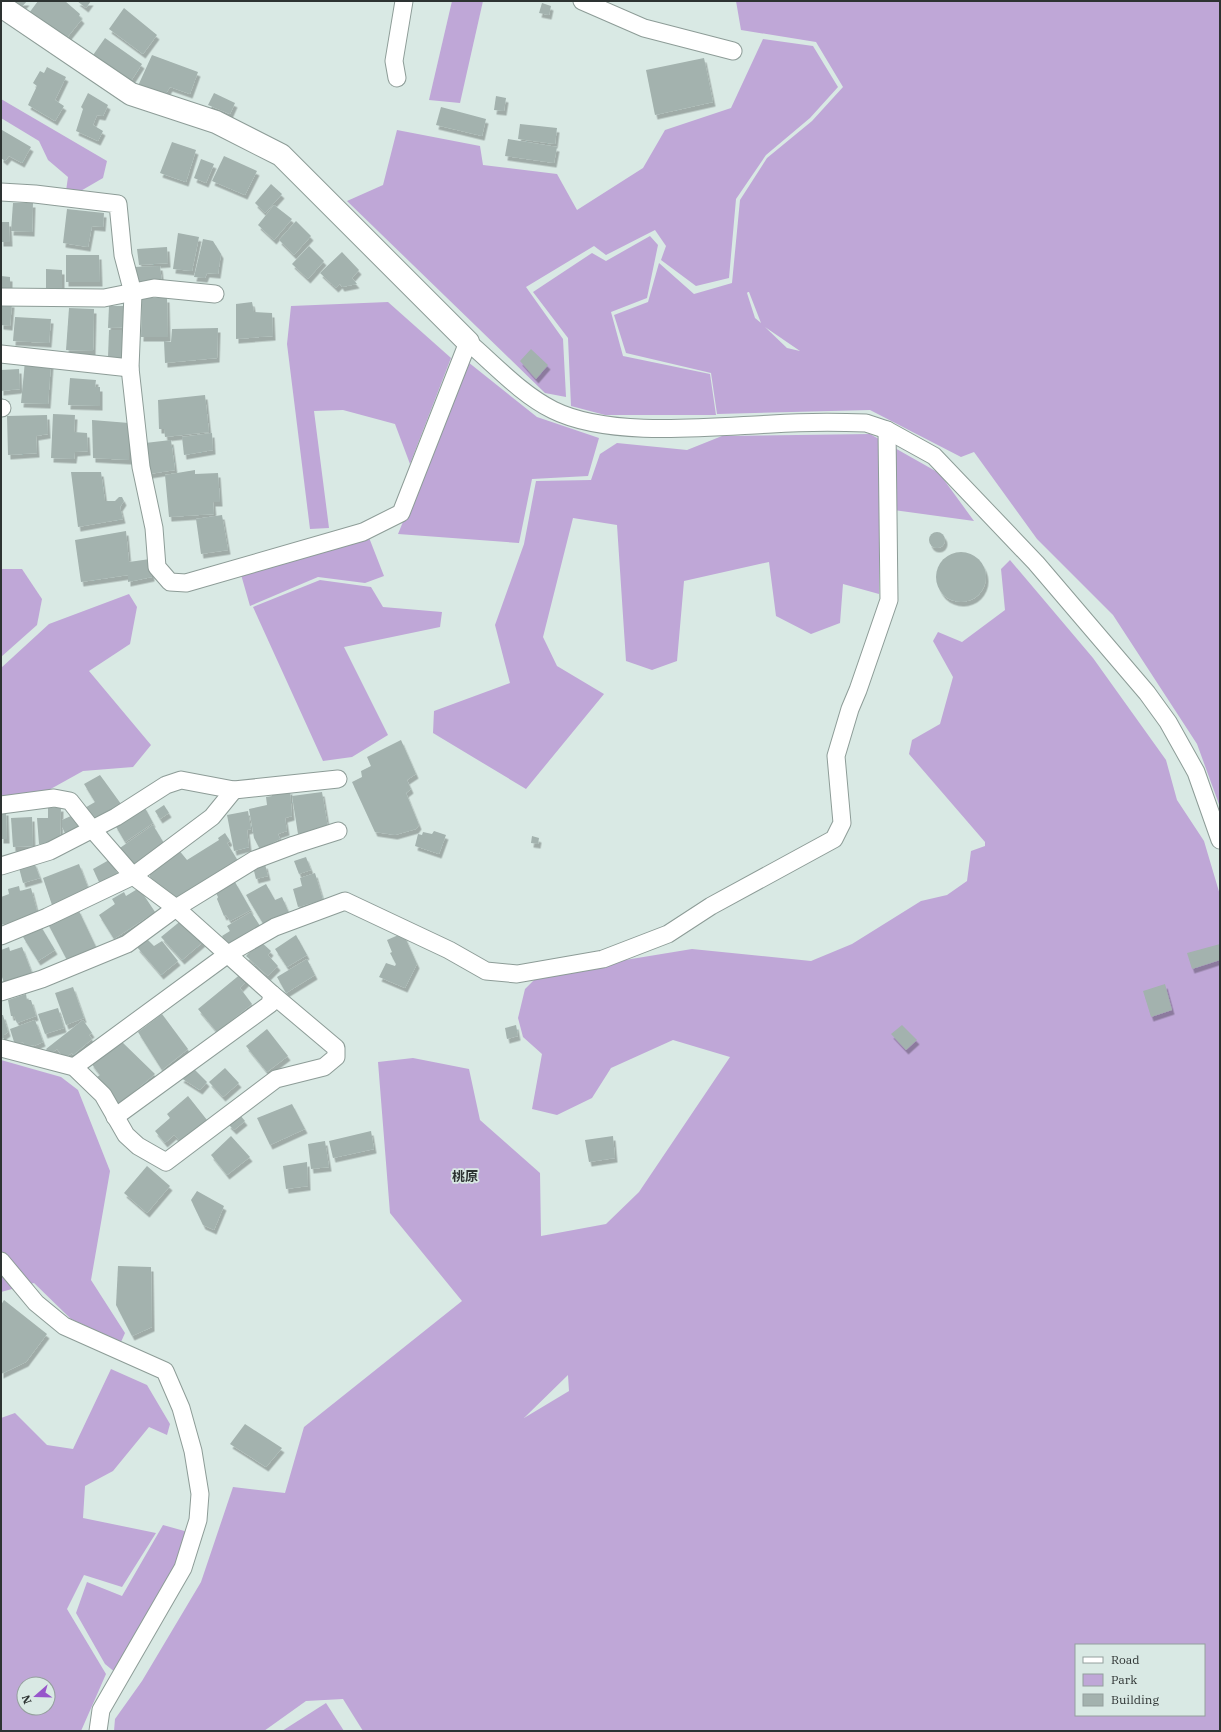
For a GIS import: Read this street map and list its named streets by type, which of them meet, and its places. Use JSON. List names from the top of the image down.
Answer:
{
  "districts": ["桃原"],
  "legend": ["Road", "Park", "Building"],
  "north": "left"
}
